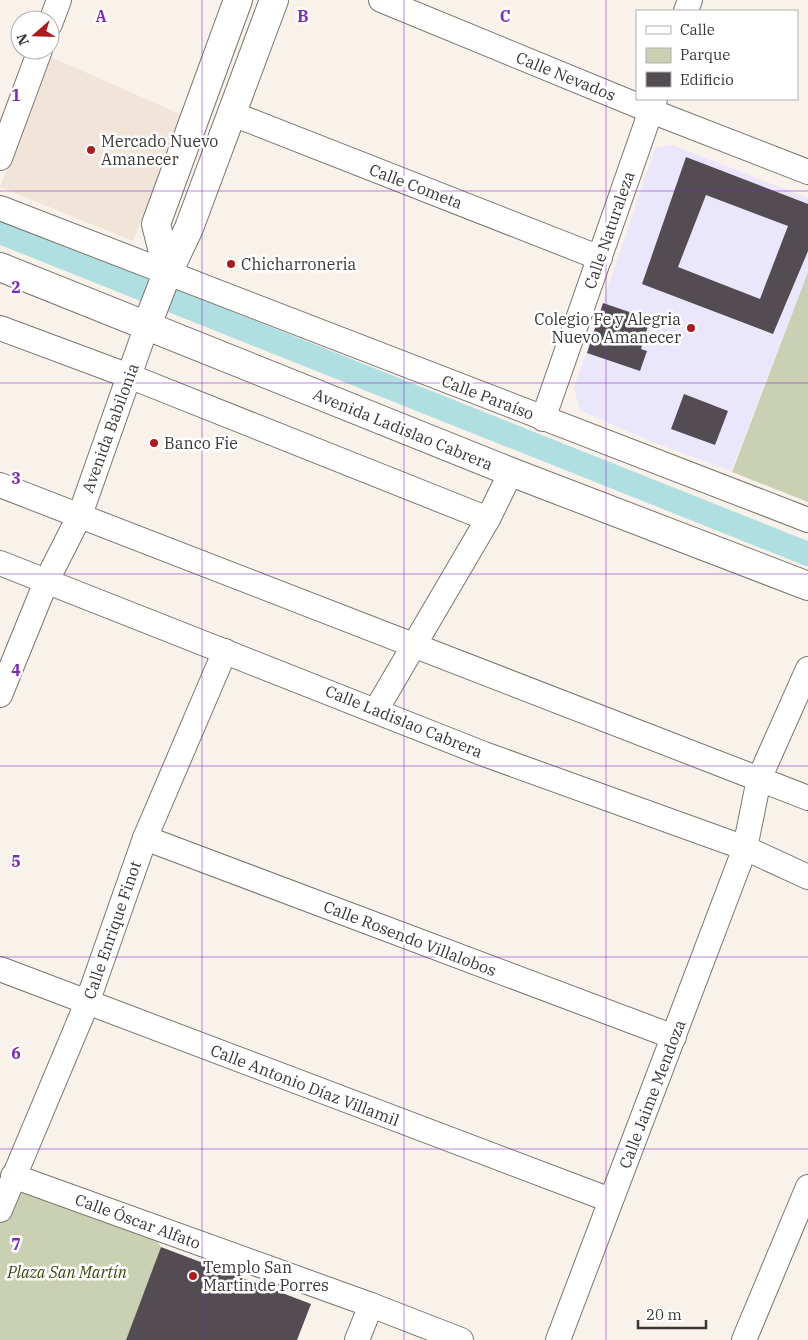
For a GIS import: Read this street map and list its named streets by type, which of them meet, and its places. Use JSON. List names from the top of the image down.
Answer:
{
  "streets": {
    "main road": ["Avenida Babilonia", "Avenida Ladislao Cabrera"],
    "street": [
      "Calle Nevados",
      "Calle Cometa",
      "Calle Naturaleza",
      "Calle Paraíso",
      "Calle Ladislao Cabrera",
      "Calle Enrique Finot",
      "Calle Rosendo Villalobos",
      "Calle Antonio Díaz Villamil",
      "Calle Jaime Mendoza",
      "Calle Óscar Alfato"
    ]
  },
  "crossings": [
    ["Calle Nevados", "Calle Naturaleza"],
    ["Calle Cometa", "Calle Naturaleza"],
    ["Calle Cometa", "Avenida Babilonia"],
    ["Calle Naturaleza", "Calle Paraíso"],
    ["Calle Paraíso", "Avenida Babilonia"],
    ["Calle Paraíso", "Avenida Ladislao Cabrera"],
    ["Avenida Babilonia", "Avenida Ladislao Cabrera"],
    ["Avenida Babilonia", "Calle Ladislao Cabrera"],
    ["Calle Ladislao Cabrera", "Calle Enrique Finot"],
    ["Calle Ladislao Cabrera", "Calle Jaime Mendoza"],
    ["Calle Enrique Finot", "Calle Rosendo Villalobos"],
    ["Calle Enrique Finot", "Calle Antonio Díaz Villamil"],
    ["Calle Enrique Finot", "Calle Óscar Alfato"],
    ["Calle Rosendo Villalobos", "Calle Jaime Mendoza"],
    ["Calle Antonio Díaz Villamil", "Calle Jaime Mendoza"]
  ],
  "parks": ["Plaza San Martín"],
  "places": [
    "Mercado Nuevo Amanecer",
    "Chicharroneria",
    "Colegio Fe y Alegria Nuevo Amanecer",
    "Banco Fie",
    "Templo San Martin de Porres"
  ],
  "legend": ["Calle", "Parque", "Edificio"],
  "scale_bar": "20 m",
  "north": "left",
  "grid": {
    "columns": ["A", "B", "C"],
    "rows": [
      "1",
      "2",
      "3",
      "4",
      "5",
      "6",
      "7"
    ]
  }
}
